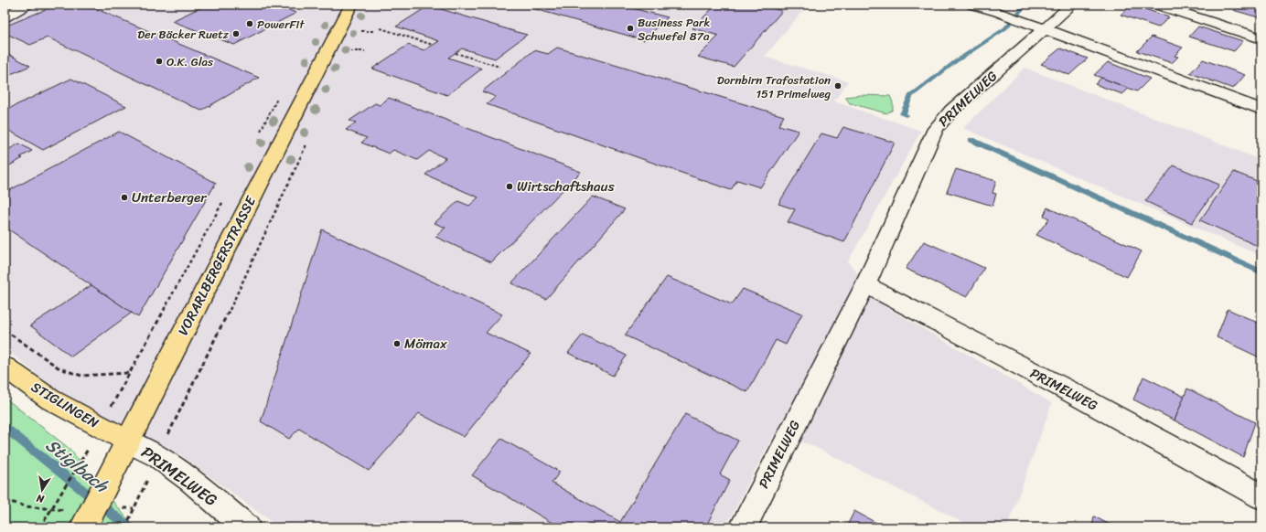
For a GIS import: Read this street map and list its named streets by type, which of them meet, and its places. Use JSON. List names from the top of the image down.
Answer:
{
  "streets": {
    "main road": ["VORARLBERGERSTRASSE", "STIGLINGEN"],
    "street": ["PRIMELWEG"]
  },
  "crossings": [
    ["PRIMELWEG", "VORARLBERGERSTRASSE"],
    ["PRIMELWEG", "STIGLINGEN"],
    ["VORARLBERGERSTRASSE", "STIGLINGEN"]
  ],
  "water": ["Stiglbach"],
  "places": [
    "PowerFit",
    "Business Park Schwefel 87a",
    "Der Bäcker Ruetz",
    "O.K. Glas",
    "Dornbirn Trafostation 151 Primelweg",
    "Wirtschaftshaus",
    "Unterberger",
    "Mömax"
  ],
  "north": "bottom"
}
